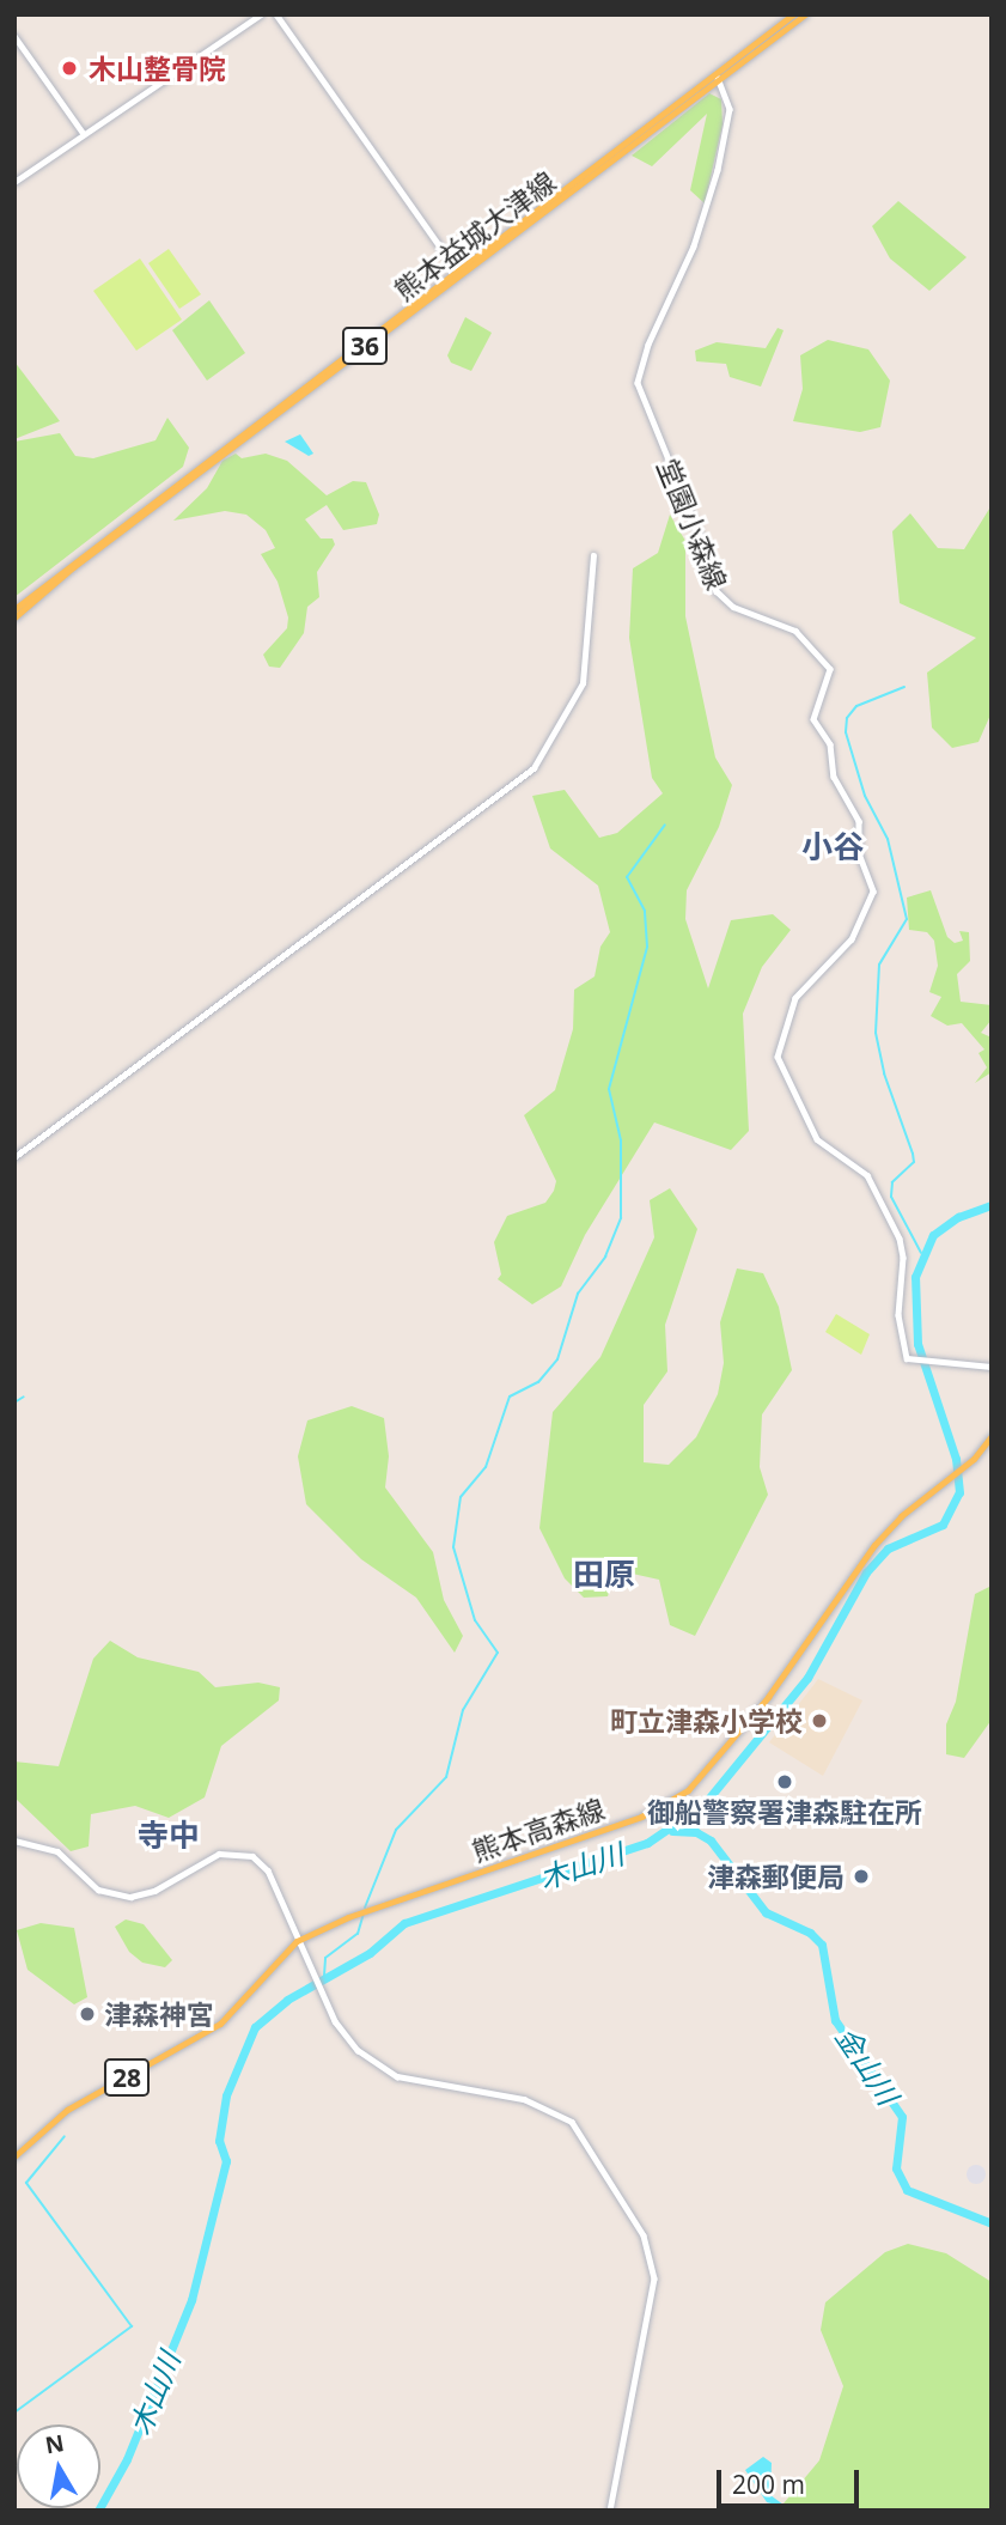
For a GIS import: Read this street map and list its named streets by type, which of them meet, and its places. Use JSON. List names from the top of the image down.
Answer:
{
  "streets": {
    "main road": [
      "熊本益城大津線",
      "36",
      "熊本高森線",
      "28"
    ],
    "street": ["堂園小森線"]
  },
  "crossings": [
    ["熊本益城大津線", "堂園小森線"]
  ],
  "districts": ["小谷", "田原", "寺中"],
  "water": ["木山川", "金山川"],
  "places": [
    "木山整骨院",
    "町立津森小学校",
    "御船警察署津森駐在所",
    "津森郵便局",
    "津森神宮"
  ],
  "scale_bar": "200 m",
  "north": "top"
}
